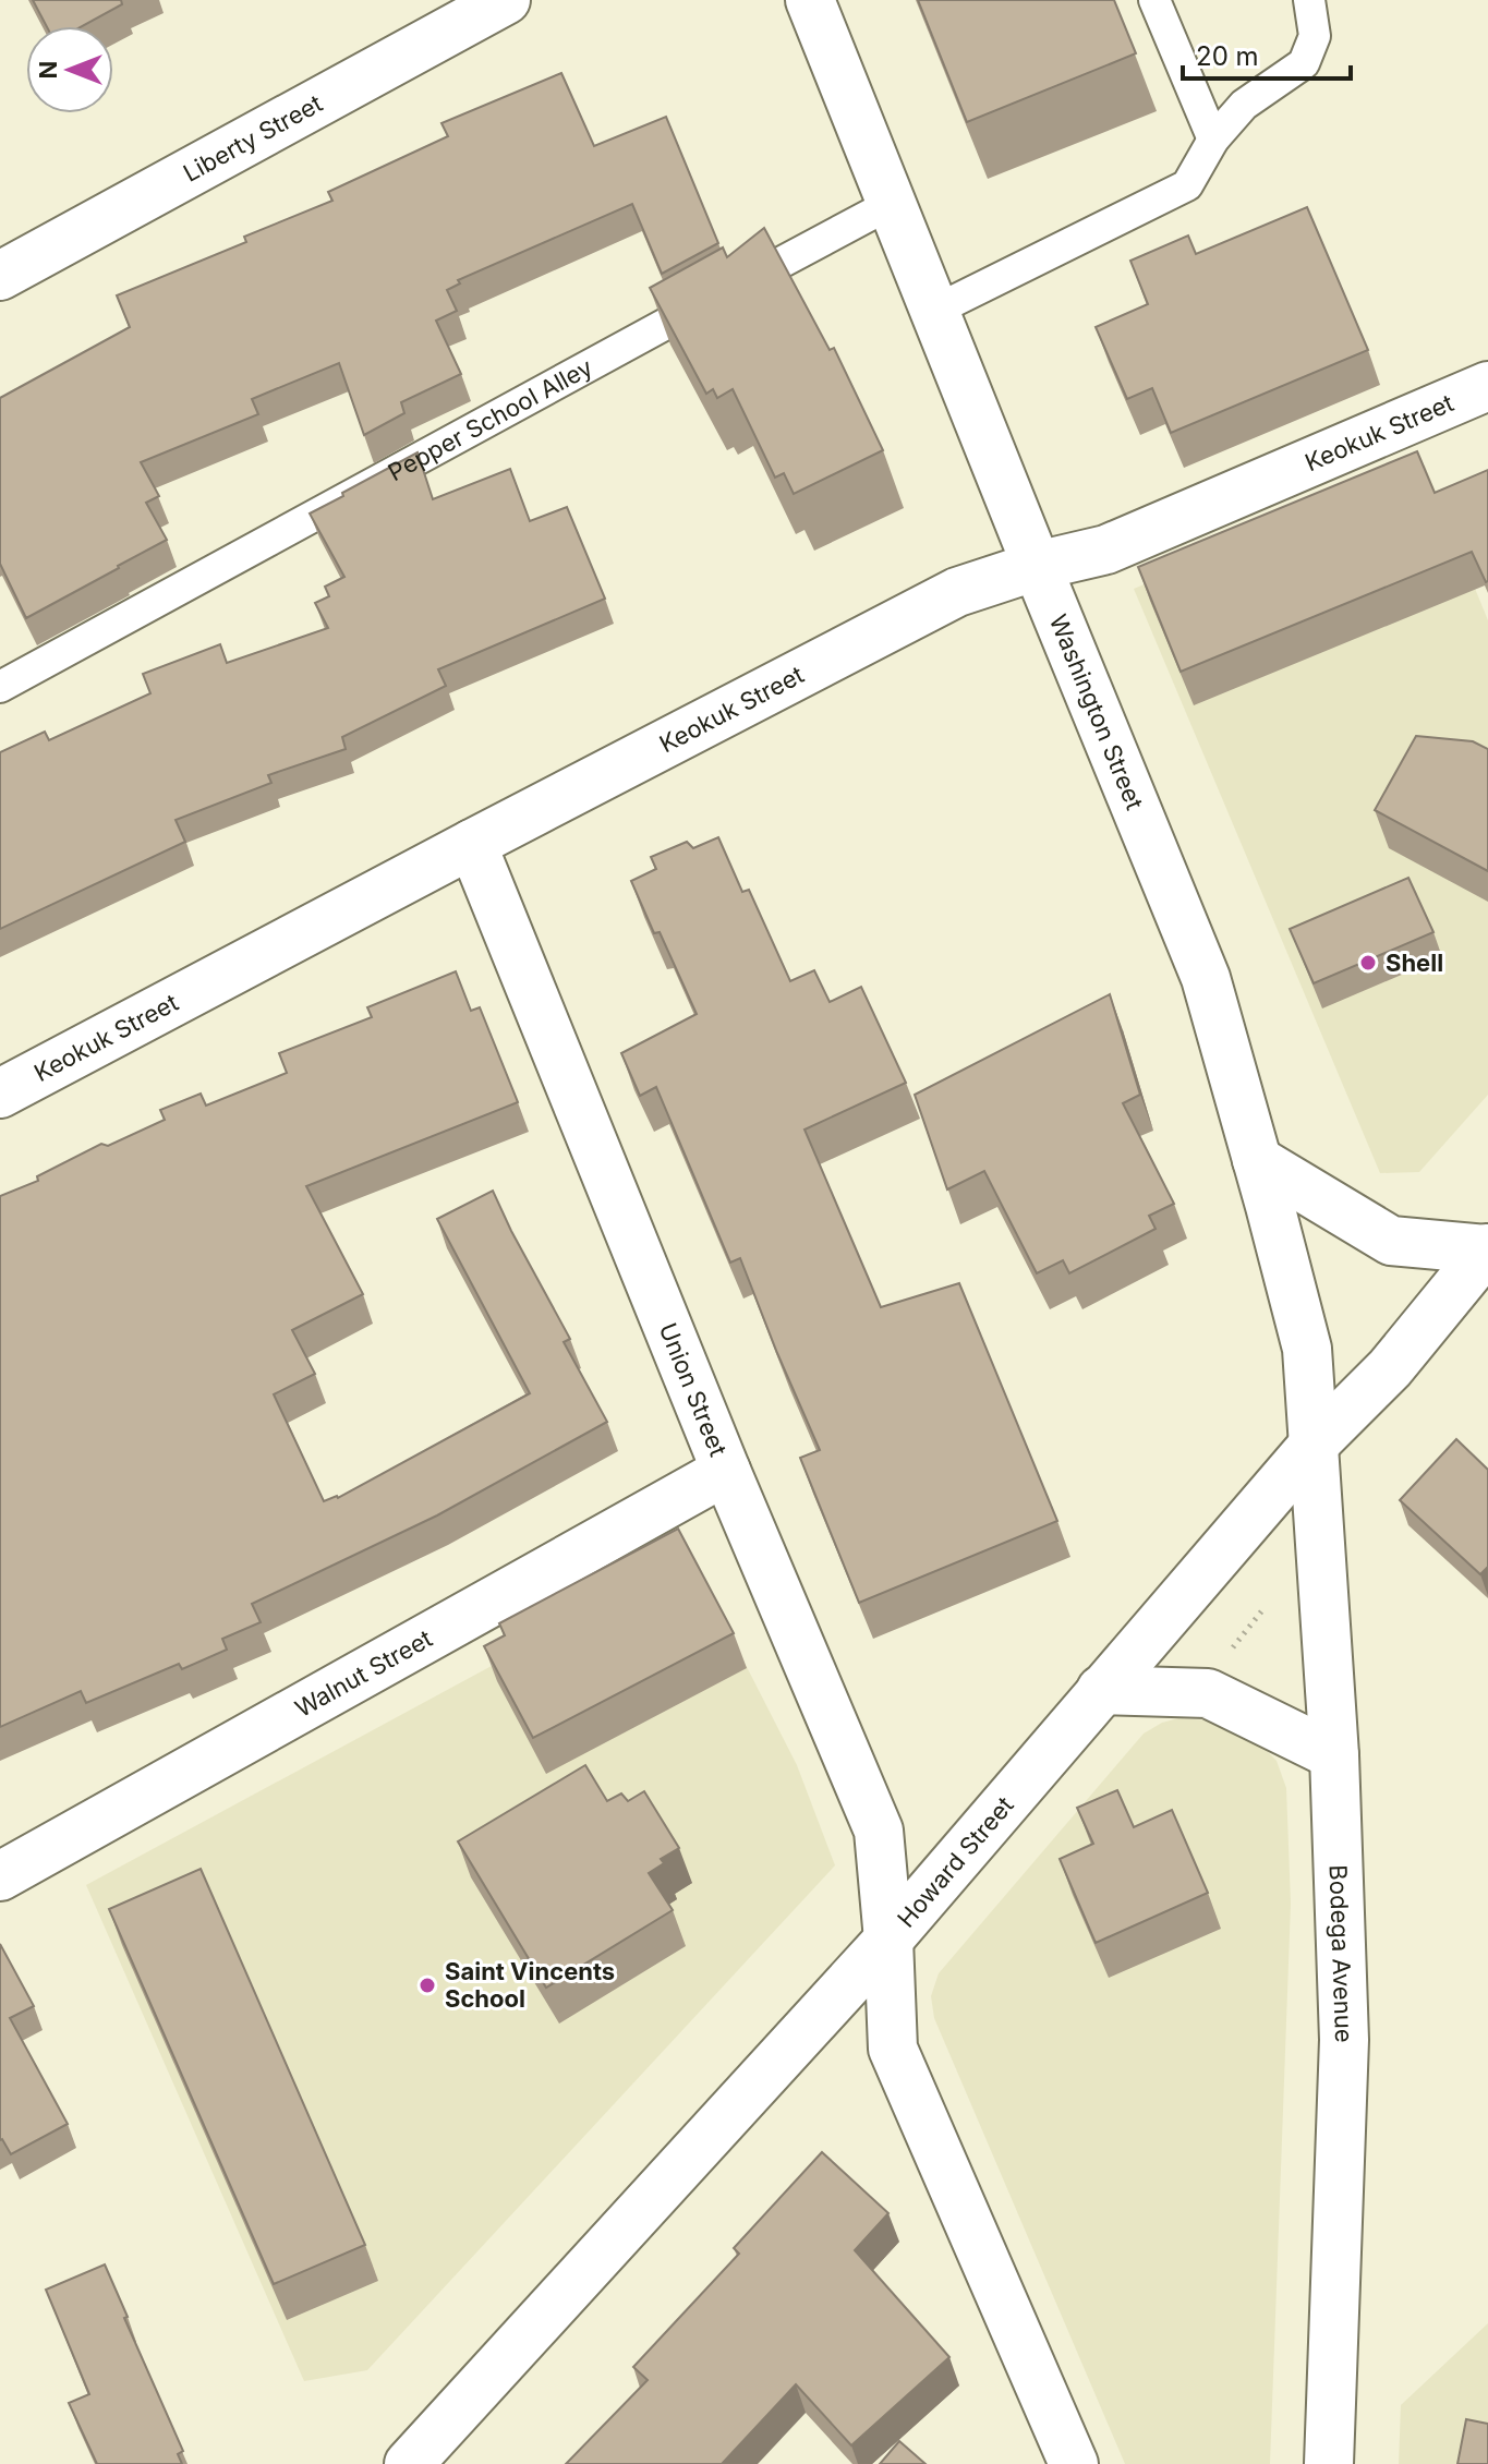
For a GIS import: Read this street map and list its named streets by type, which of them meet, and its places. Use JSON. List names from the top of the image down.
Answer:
{
  "streets": {
    "street": [
      "Liberty Street",
      "Keokuk Street",
      "Washington Street",
      "Union Street",
      "Walnut Street",
      "Howard Street",
      "Bodega Avenue"
    ],
    "lane": ["Pepper School Alley"]
  },
  "crossings": [
    ["Pepper School Alley", "Washington Street"],
    ["Keokuk Street", "Washington Street"],
    ["Keokuk Street", "Union Street"],
    ["Washington Street", "Howard Street"],
    ["Washington Street", "Bodega Avenue"],
    ["Union Street", "Walnut Street"],
    ["Union Street", "Howard Street"],
    ["Howard Street", "Bodega Avenue"]
  ],
  "places": ["Shell", "Saint Vincents School"],
  "scale_bar": "20 m",
  "north": "left"
}
